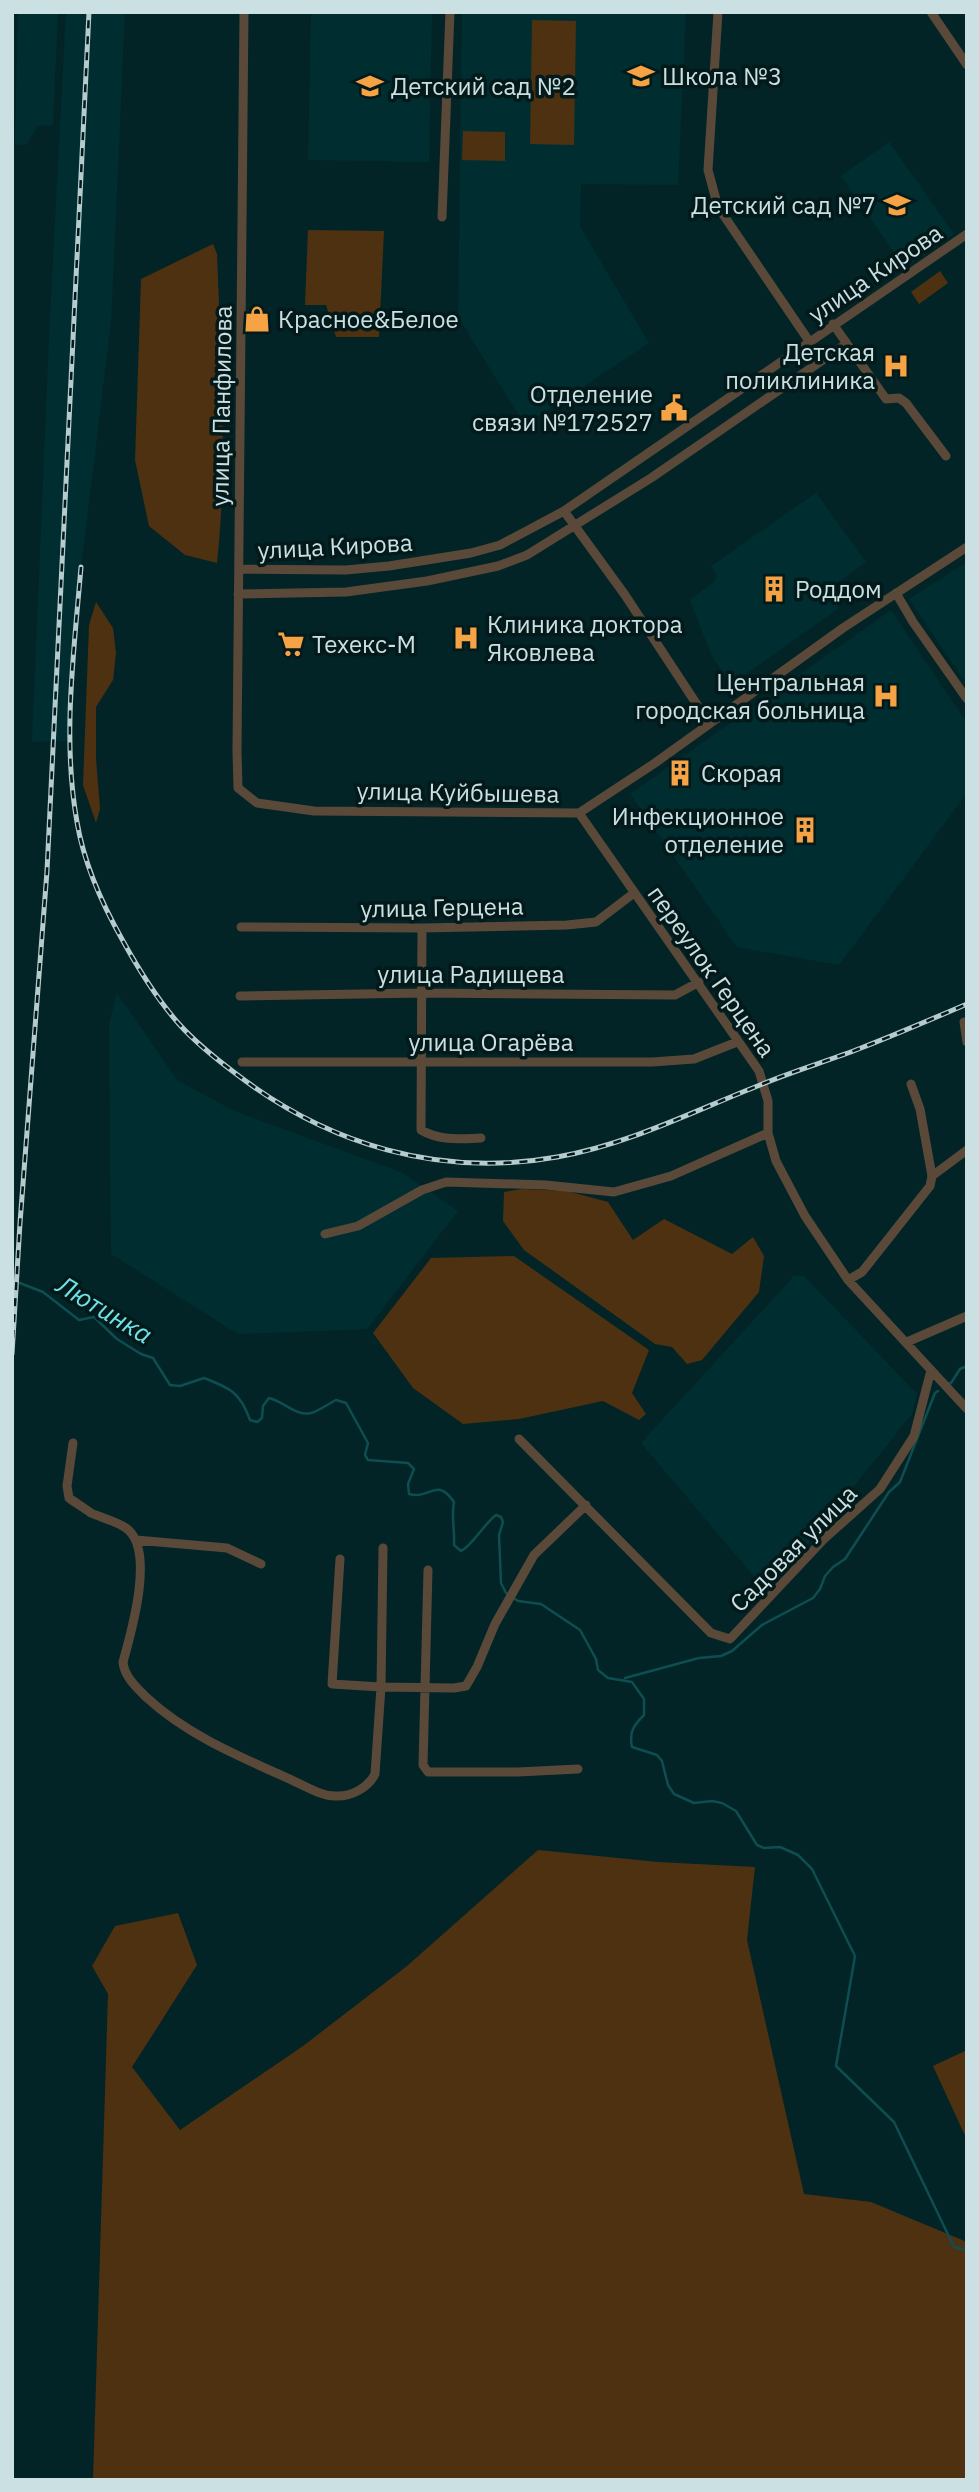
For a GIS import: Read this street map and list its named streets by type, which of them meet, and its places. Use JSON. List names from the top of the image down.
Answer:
{
  "streets": {
    "street": [
      "улица Кирова",
      "улица Панфилова",
      "улица Куйбышева",
      "улица Герцена",
      "переулок Герцена",
      "улица Радищева",
      "улица Огарёва",
      "Садовая улица"
    ]
  },
  "crossings": [
    ["улица Кирова", "улица Панфилова"],
    ["улица Панфилова", "улица Куйбышева"],
    ["улица Куйбышева", "переулок Герцена"],
    ["улица Герцена", "переулок Герцена"],
    ["переулок Герцена", "улица Радищева"],
    ["переулок Герцена", "улица Огарёва"]
  ],
  "water": ["Лютинка"],
  "places": {
    "school or university": ["Школа №3", "Детский сад №2", "Детский сад №7"],
    "shop": ["Красное&Белое"],
    "hospital": ["Детская поликлиника", "Клиника доктора Яковлева", "Центральная городская больница"],
    "public building": ["Отделение связи №172527"],
    "building": ["Роддом", "Скорая", "Инфекционное отделение"],
    "supermarket": ["Техекс-М"]
  }
}
